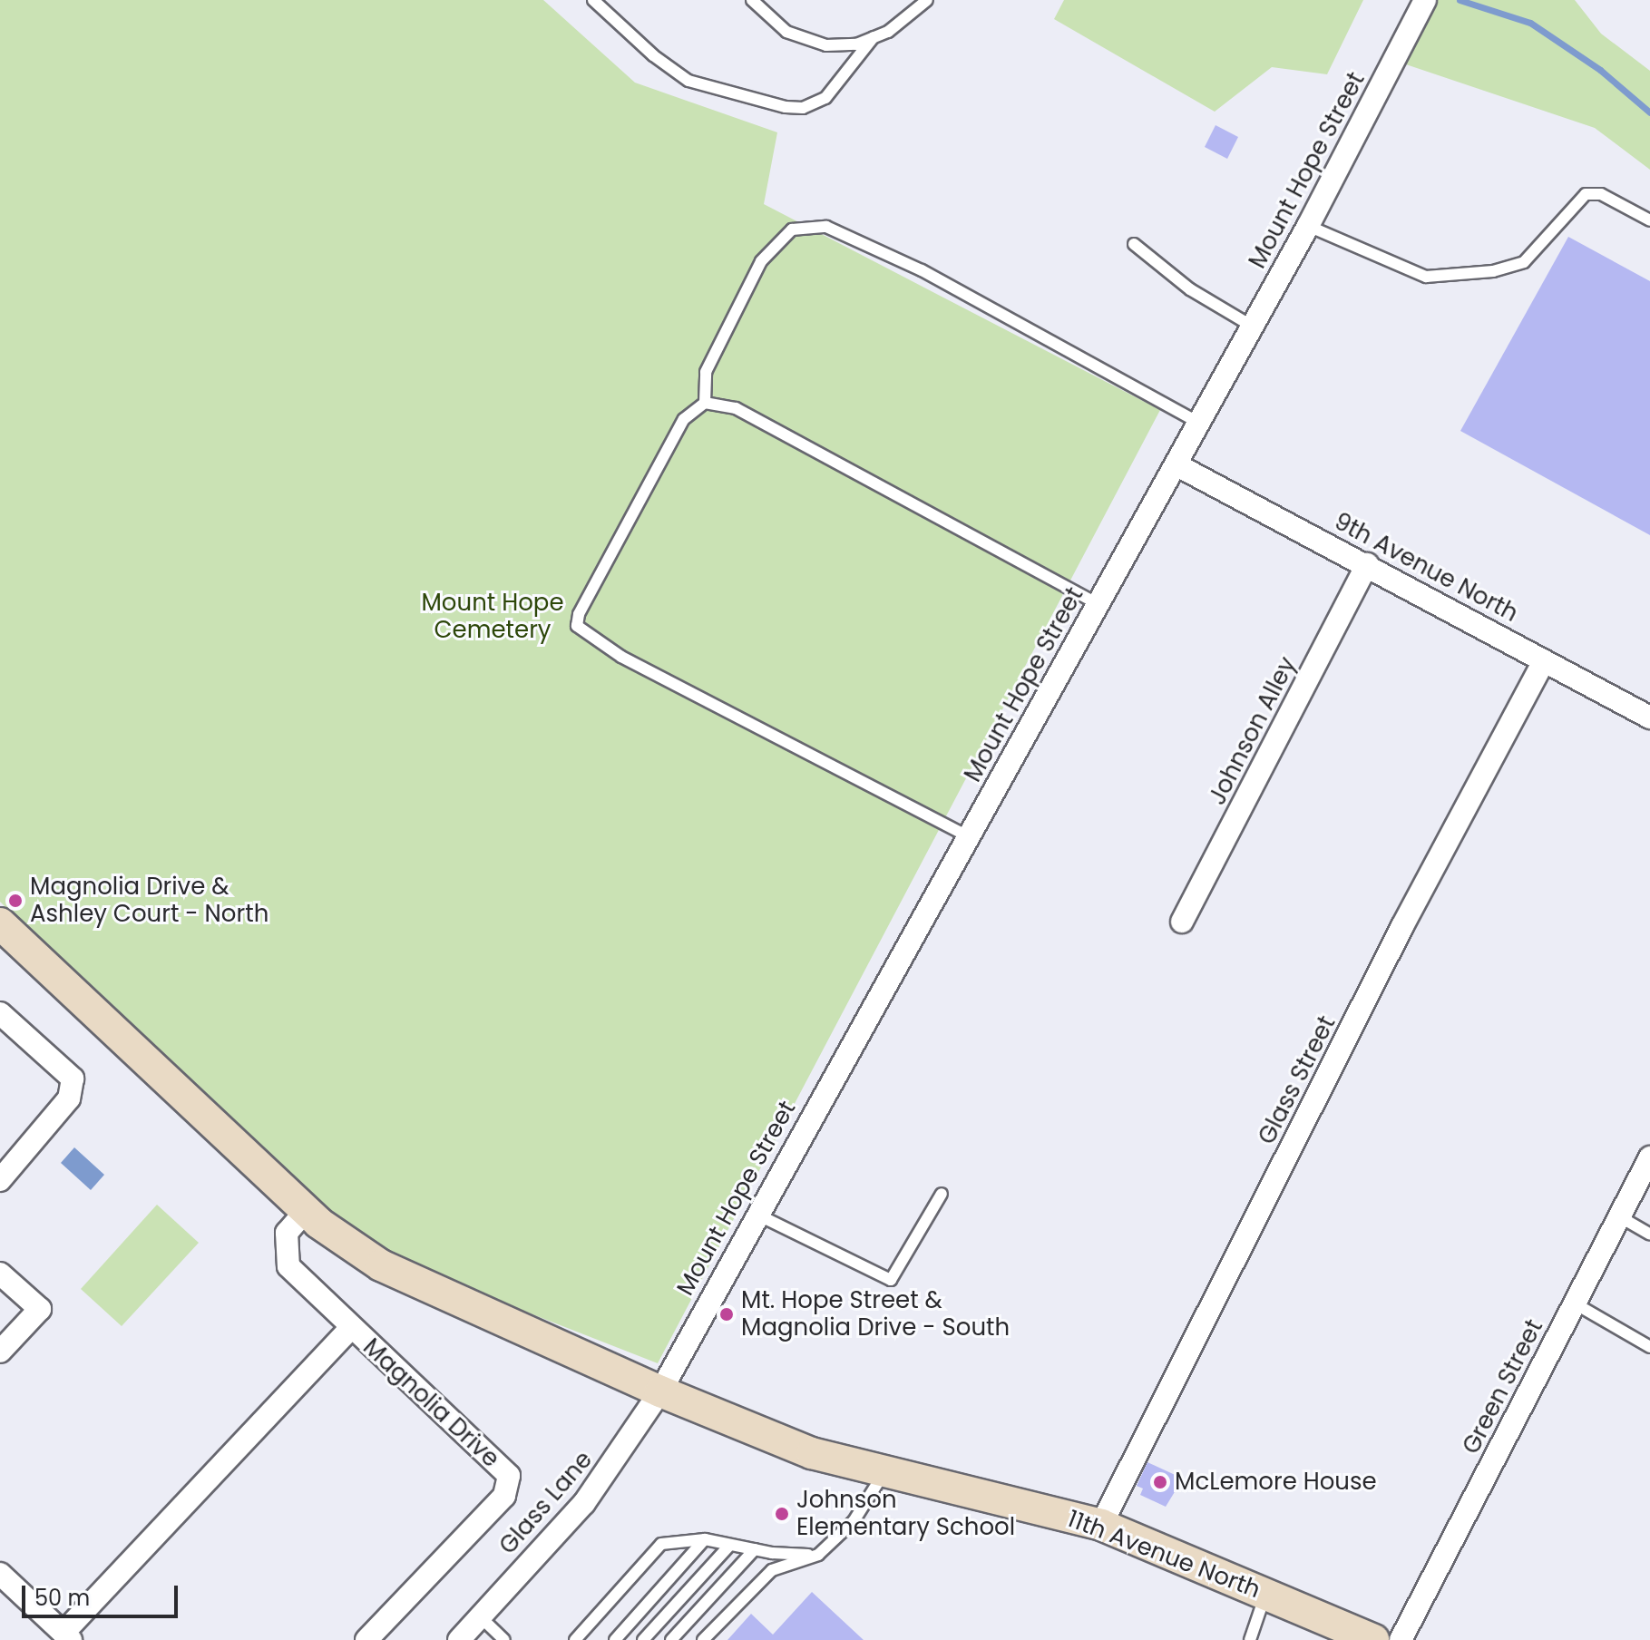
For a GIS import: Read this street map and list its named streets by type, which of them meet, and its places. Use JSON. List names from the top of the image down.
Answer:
{
  "streets": {
    "street": [
      "Mount Hope Street",
      "9th Avenue North",
      "Johnson Alley",
      "Glass Street",
      "Green Street",
      "Magnolia Drive",
      "Glass Lane",
      "11th Avenue North"
    ]
  },
  "crossings": [
    ["Mount Hope Street", "9th Avenue North"],
    ["Mount Hope Street", "Glass Lane"],
    ["Mount Hope Street", "11th Avenue North"],
    ["9th Avenue North", "Johnson Alley"],
    ["9th Avenue North", "Glass Street"],
    ["Glass Street", "11th Avenue North"],
    ["Glass Lane", "11th Avenue North"]
  ],
  "parks": ["Mount Hope Cemetery"],
  "places": [
    "Magnolia Drive & Ashley Court - North",
    "Mt. Hope Street & Magnolia Drive - South",
    "McLemore House",
    "Johnson Elementary School"
  ],
  "scale_bar": "50 m"
}
